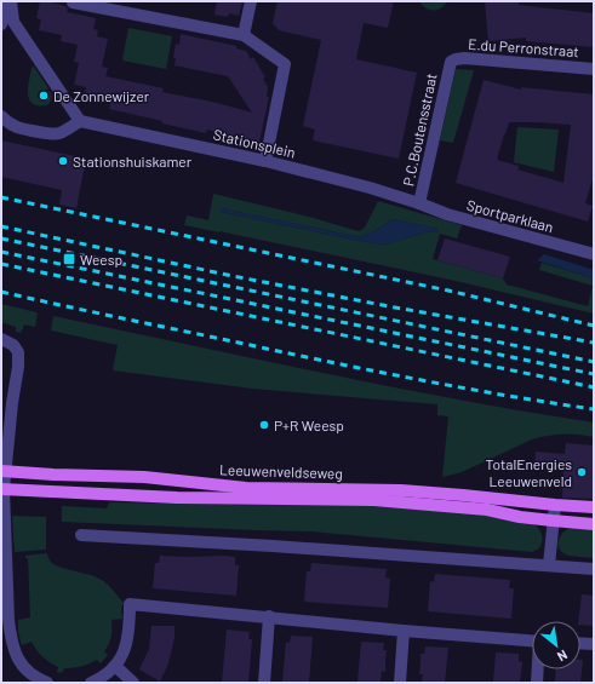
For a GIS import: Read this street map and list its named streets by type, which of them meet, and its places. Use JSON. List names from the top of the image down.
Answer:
{
  "streets": {
    "main road": ["Leeuwenveldseweg"],
    "street": [
      "E.du Perronstraat",
      "P.C.Boutensstraat",
      "Stationsplein",
      "Sportparklaan"
    ]
  },
  "crossings": [
    ["E.du Perronstraat", "P.C.Boutensstraat"],
    ["P.C.Boutensstraat", "Stationsplein"],
    ["P.C.Boutensstraat", "Sportparklaan"],
    ["Stationsplein", "Sportparklaan"]
  ],
  "places": {
    "other": [
      "De Zonnewijzer",
      "Stationshuiskamer",
      "P+R Weesp",
      "TotalEnergies Leeuwenveld"
    ],
    "transit": ["Weesp"]
  },
  "north": "bottom right"
}
